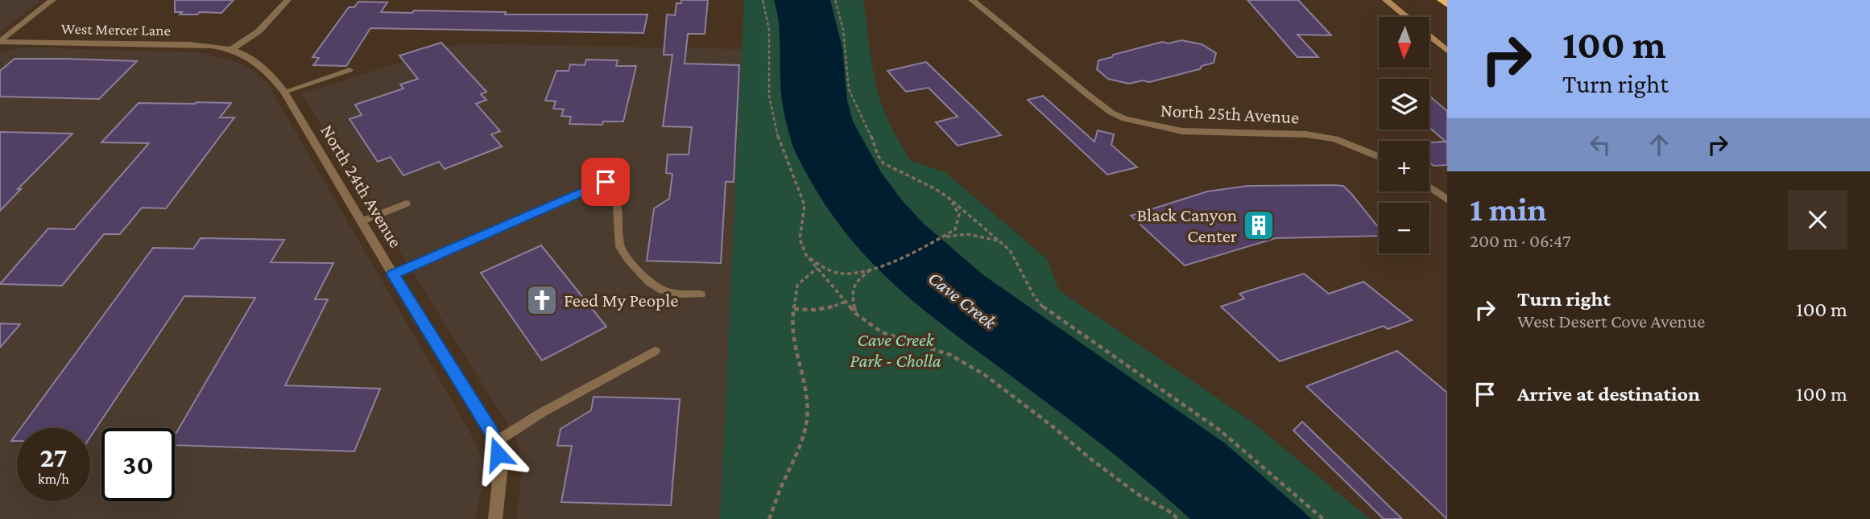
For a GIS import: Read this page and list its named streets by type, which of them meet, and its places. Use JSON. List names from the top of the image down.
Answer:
{
  "streets": {
    "street": ["West Mercer Lane", "North 25th Avenue", "North 24th Avenue"]
  },
  "crossings": [
    ["West Mercer Lane", "North 24th Avenue"]
  ],
  "water": ["Cave Creek"],
  "parks": ["Cave Creek Park - Cholla"],
  "places": {
    "building": ["Black Canyon Center"],
    "church": ["Feed My People"]
  },
  "north": "bottom",
  "page": {
    "turn": ["100 m", "Turn right"],
    "map_buttons": ["+", "−"],
    "heading": ["1 min", "200 m · 06:47"],
    "list": [
      {
        "name": "Turn right",
        "note": "West Desert Cove Avenue",
        "value": "100 m"
      },
      {
        "name": "Arrive at destination",
        "value": "100 m"
      }
    ],
    "speed": "27 km/h",
    "limit": "30"
  }
}
